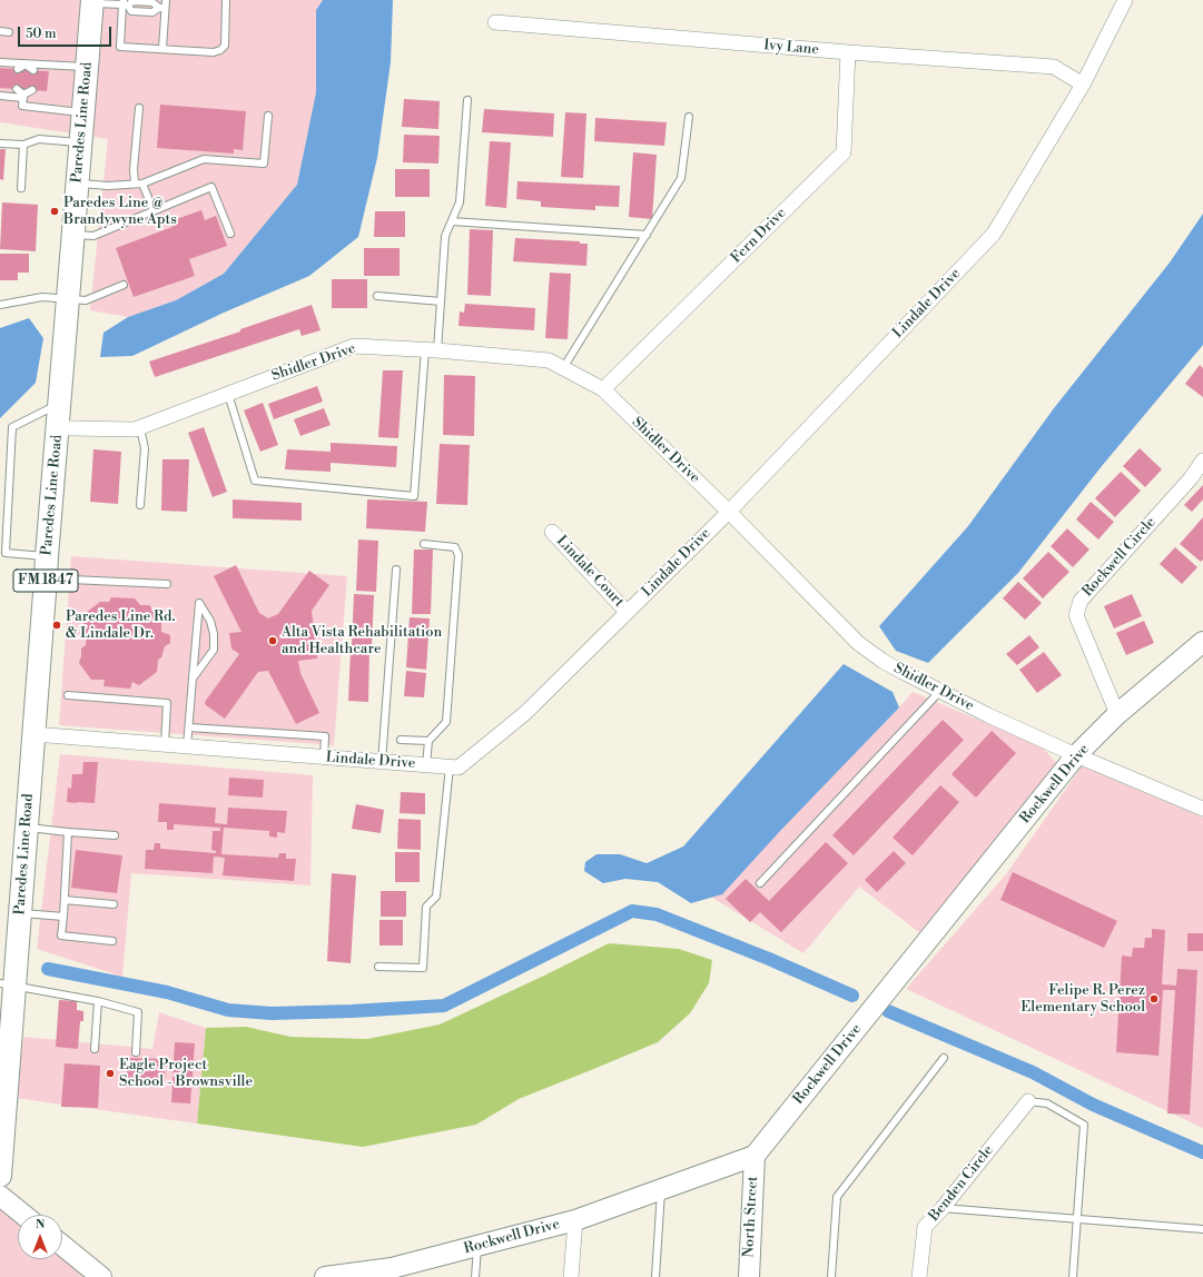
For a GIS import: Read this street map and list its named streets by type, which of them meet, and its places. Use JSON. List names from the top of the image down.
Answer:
{
  "streets": {
    "main road": ["Paredes Line Road", "FM 1847"],
    "street": [
      "Ivy Lane",
      "Fern Drive",
      "Lindale Drive",
      "Shidler Drive",
      "Rockwell Circle",
      "Lindale Court",
      "Rockwell Drive",
      "Benden Circle",
      "North Street"
    ]
  },
  "crossings": [
    ["Ivy Lane", "Fern Drive"],
    ["Ivy Lane", "Lindale Drive"],
    ["Paredes Line Road", "Lindale Drive"],
    ["Paredes Line Road", "Shidler Drive"],
    ["Fern Drive", "Shidler Drive"],
    ["Lindale Drive", "Shidler Drive"],
    ["Lindale Drive", "Lindale Court"],
    ["Shidler Drive", "Rockwell Drive"],
    ["Rockwell Circle", "Rockwell Drive"],
    ["Rockwell Drive", "North Street"]
  ],
  "places": [
    "Paredes Line @ Brandywyne Apts",
    "Paredes Line Rd. & Lindale Dr.",
    "Alta Vista Rehabilitation and Healthcare",
    "Felipe R. Perez Elementary School",
    "Eagle Project School - Brownsville"
  ],
  "scale_bar": "50 m",
  "north": "top"
}
